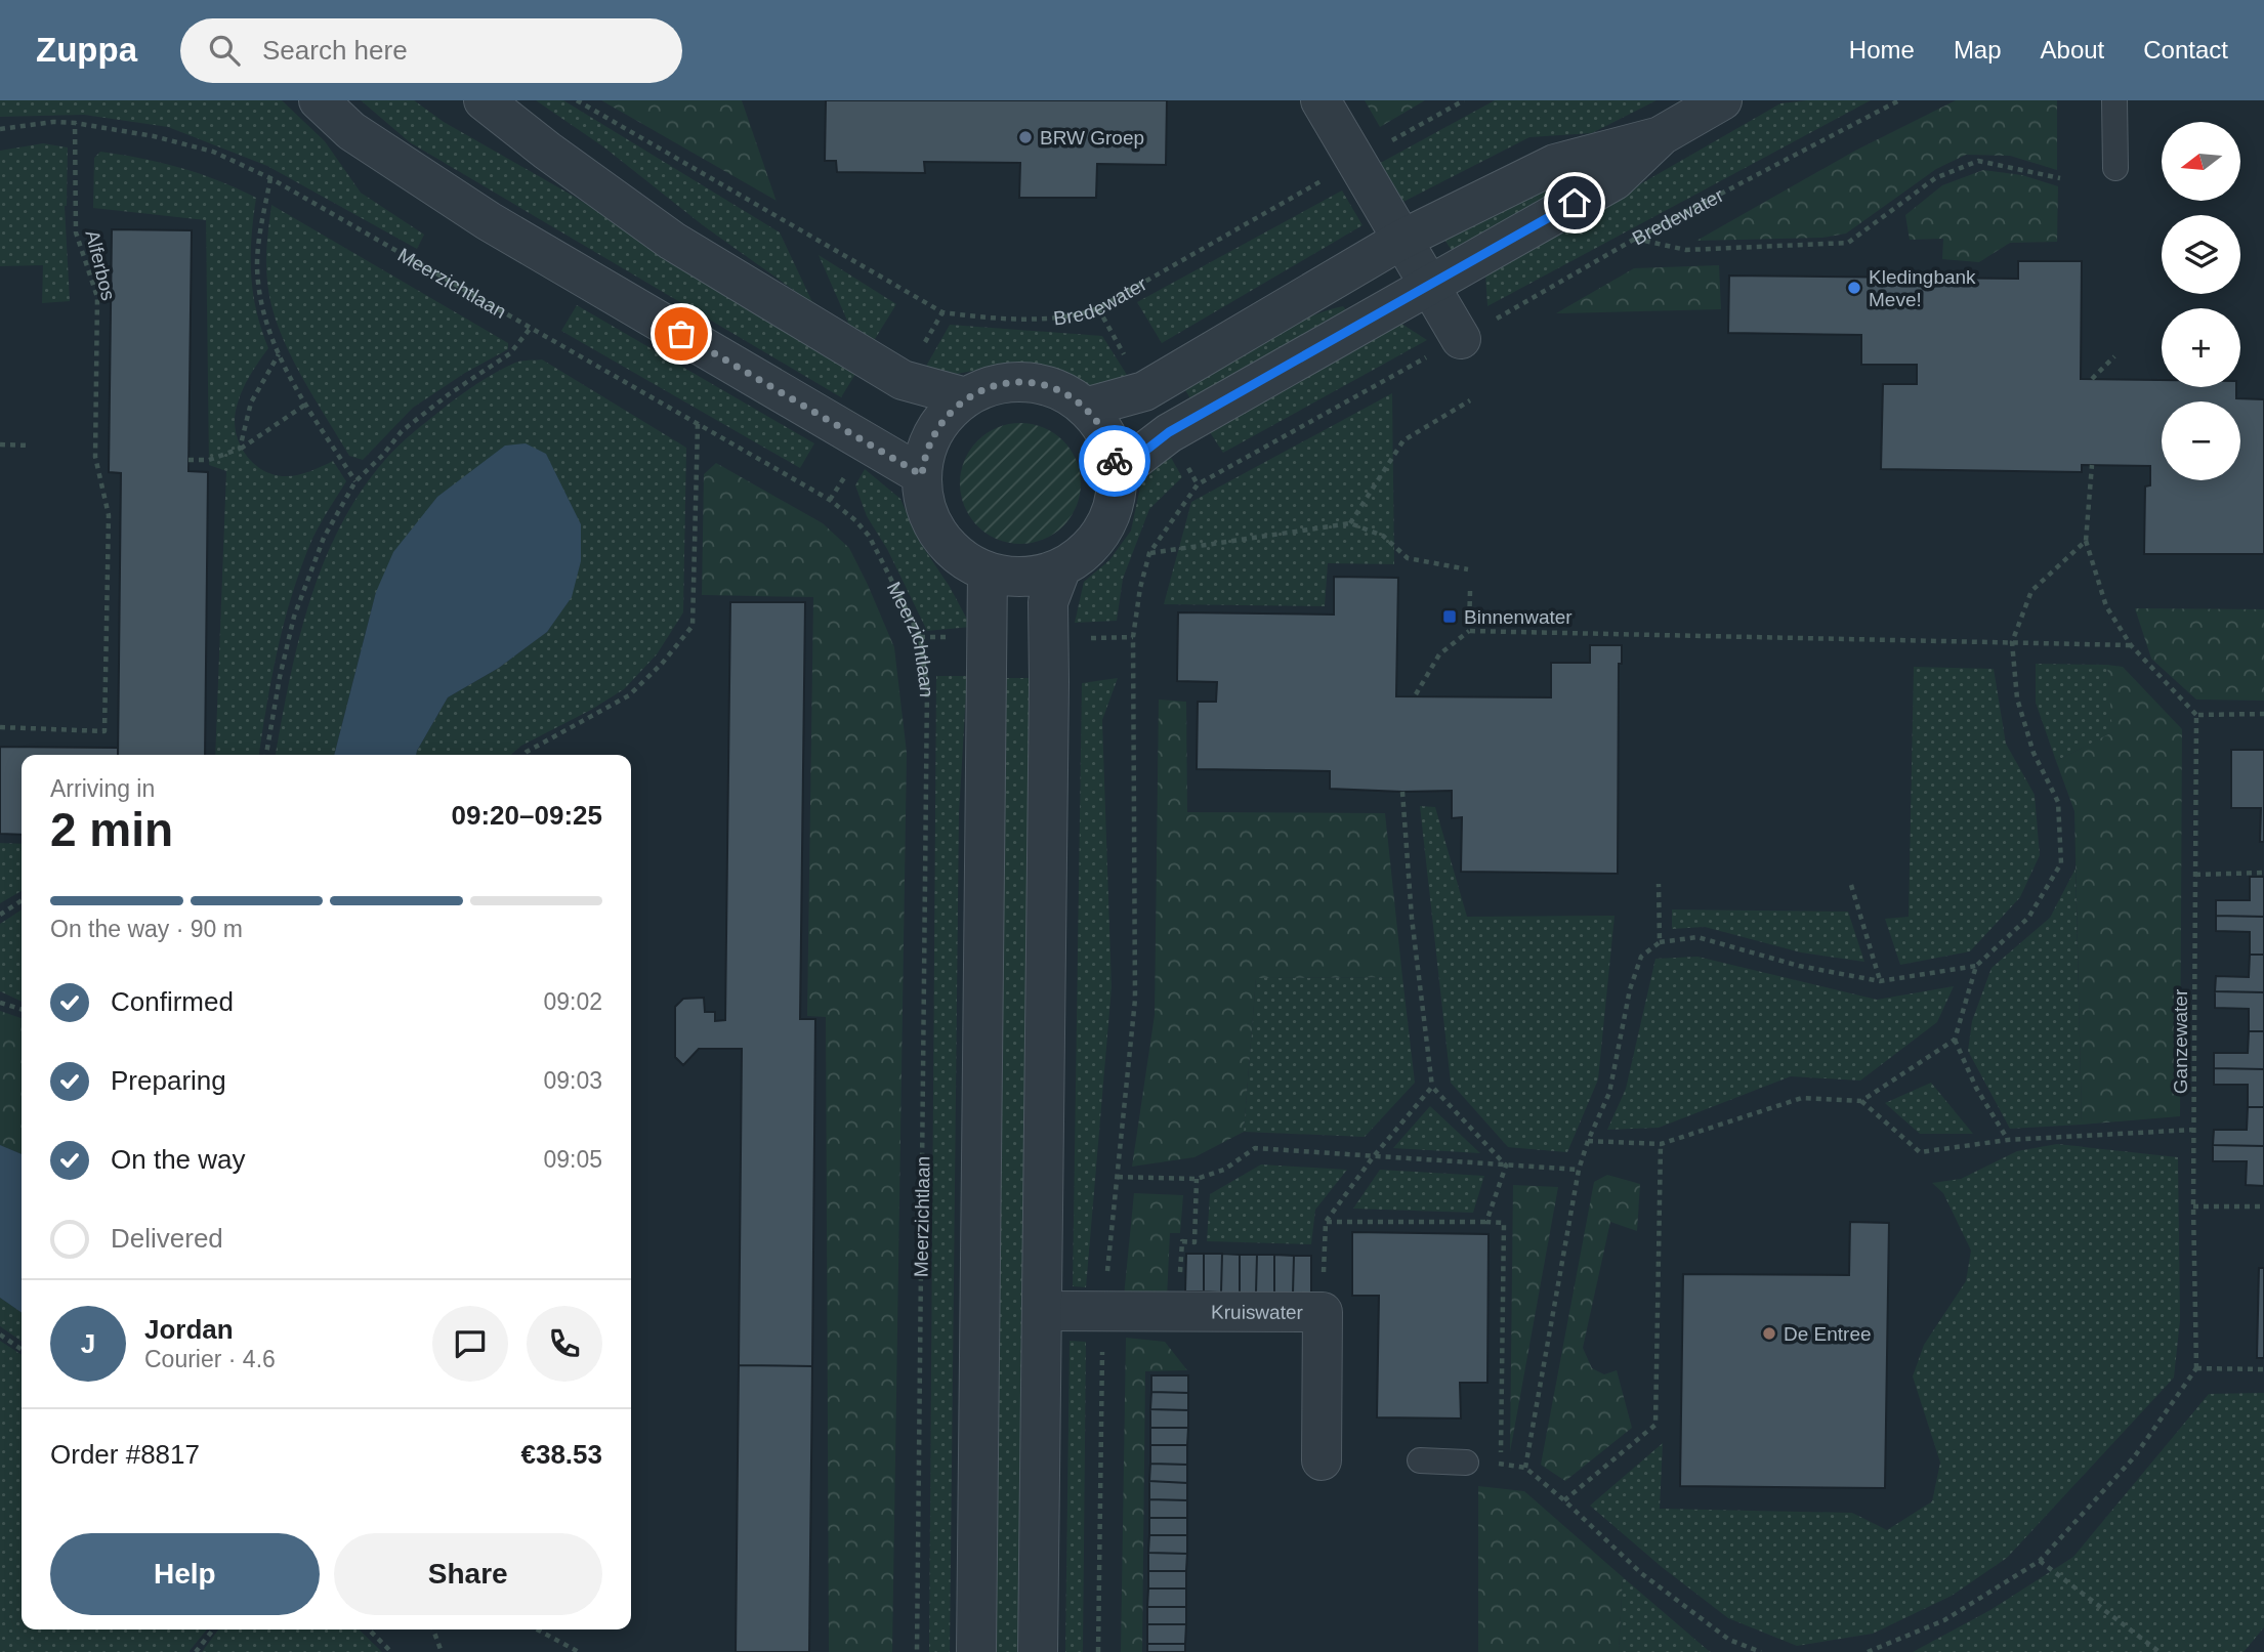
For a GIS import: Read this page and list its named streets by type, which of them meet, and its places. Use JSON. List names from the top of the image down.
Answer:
{
  "streets": {
    "street": ["Kruiswater"],
    "path": [
      "Bredewater",
      "Alferbos",
      "Meerzichtlaan",
      "Ganzewater"
    ]
  },
  "crossings": [
    ["Alferbos", "Meerzichtlaan"]
  ],
  "places": {
    "other": ["BRW Groep", "Kledingbank Meve!", "De Entree"],
    "transit": ["Binnenwater"]
  },
  "north": "left",
  "page": {
    "header": "Zuppa",
    "search": "Search here",
    "nav": [
      "Home",
      "Map",
      "About",
      "Contact"
    ],
    "map_buttons": ["+", "−"],
    "heading": ["2 min", "Arriving in", "09:20–09:25"],
    "panel": [
      "Jordan",
      "Courier · 4.6",
      "Order #8817",
      "€38.53"
    ],
    "bar": "On the way · 90 m",
    "list": [
      ["Confirmed", "09:02"],
      ["Preparing", "09:03"],
      ["On the way", "09:05"],
      "Delivered"
    ],
    "round": "J",
    "buttons": ["Help", "Share"]
  }
}
